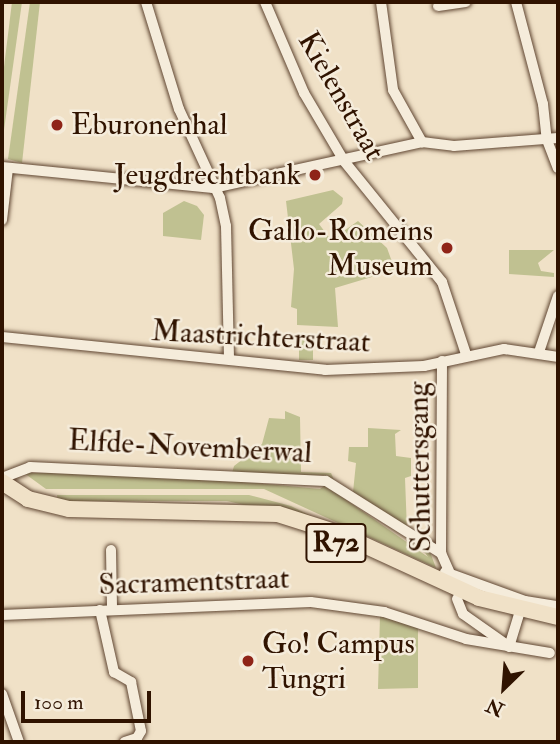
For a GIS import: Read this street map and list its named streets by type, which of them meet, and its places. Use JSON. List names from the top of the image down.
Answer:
{
  "streets": {
    "main road": ["Elfde-Novemberwal", "R72"],
    "street": [
      "Kielenstraat",
      "Maastrichterstraat",
      "Schuttersgang",
      "Sacramentstraat"
    ]
  },
  "crossings": [
    ["Kielenstraat", "Maastrichterstraat"],
    ["Maastrichterstraat", "Schuttersgang"],
    ["Elfde-Novemberwal", "Schuttersgang"],
    ["Elfde-Novemberwal", "R72"]
  ],
  "places": [
    "Eburonenhal",
    "Jeugdrechtbank",
    "Gallo-Romeins Museum",
    "Go! Campus Tungri"
  ],
  "scale_bar": "100 m",
  "north": "bottom left"
}
